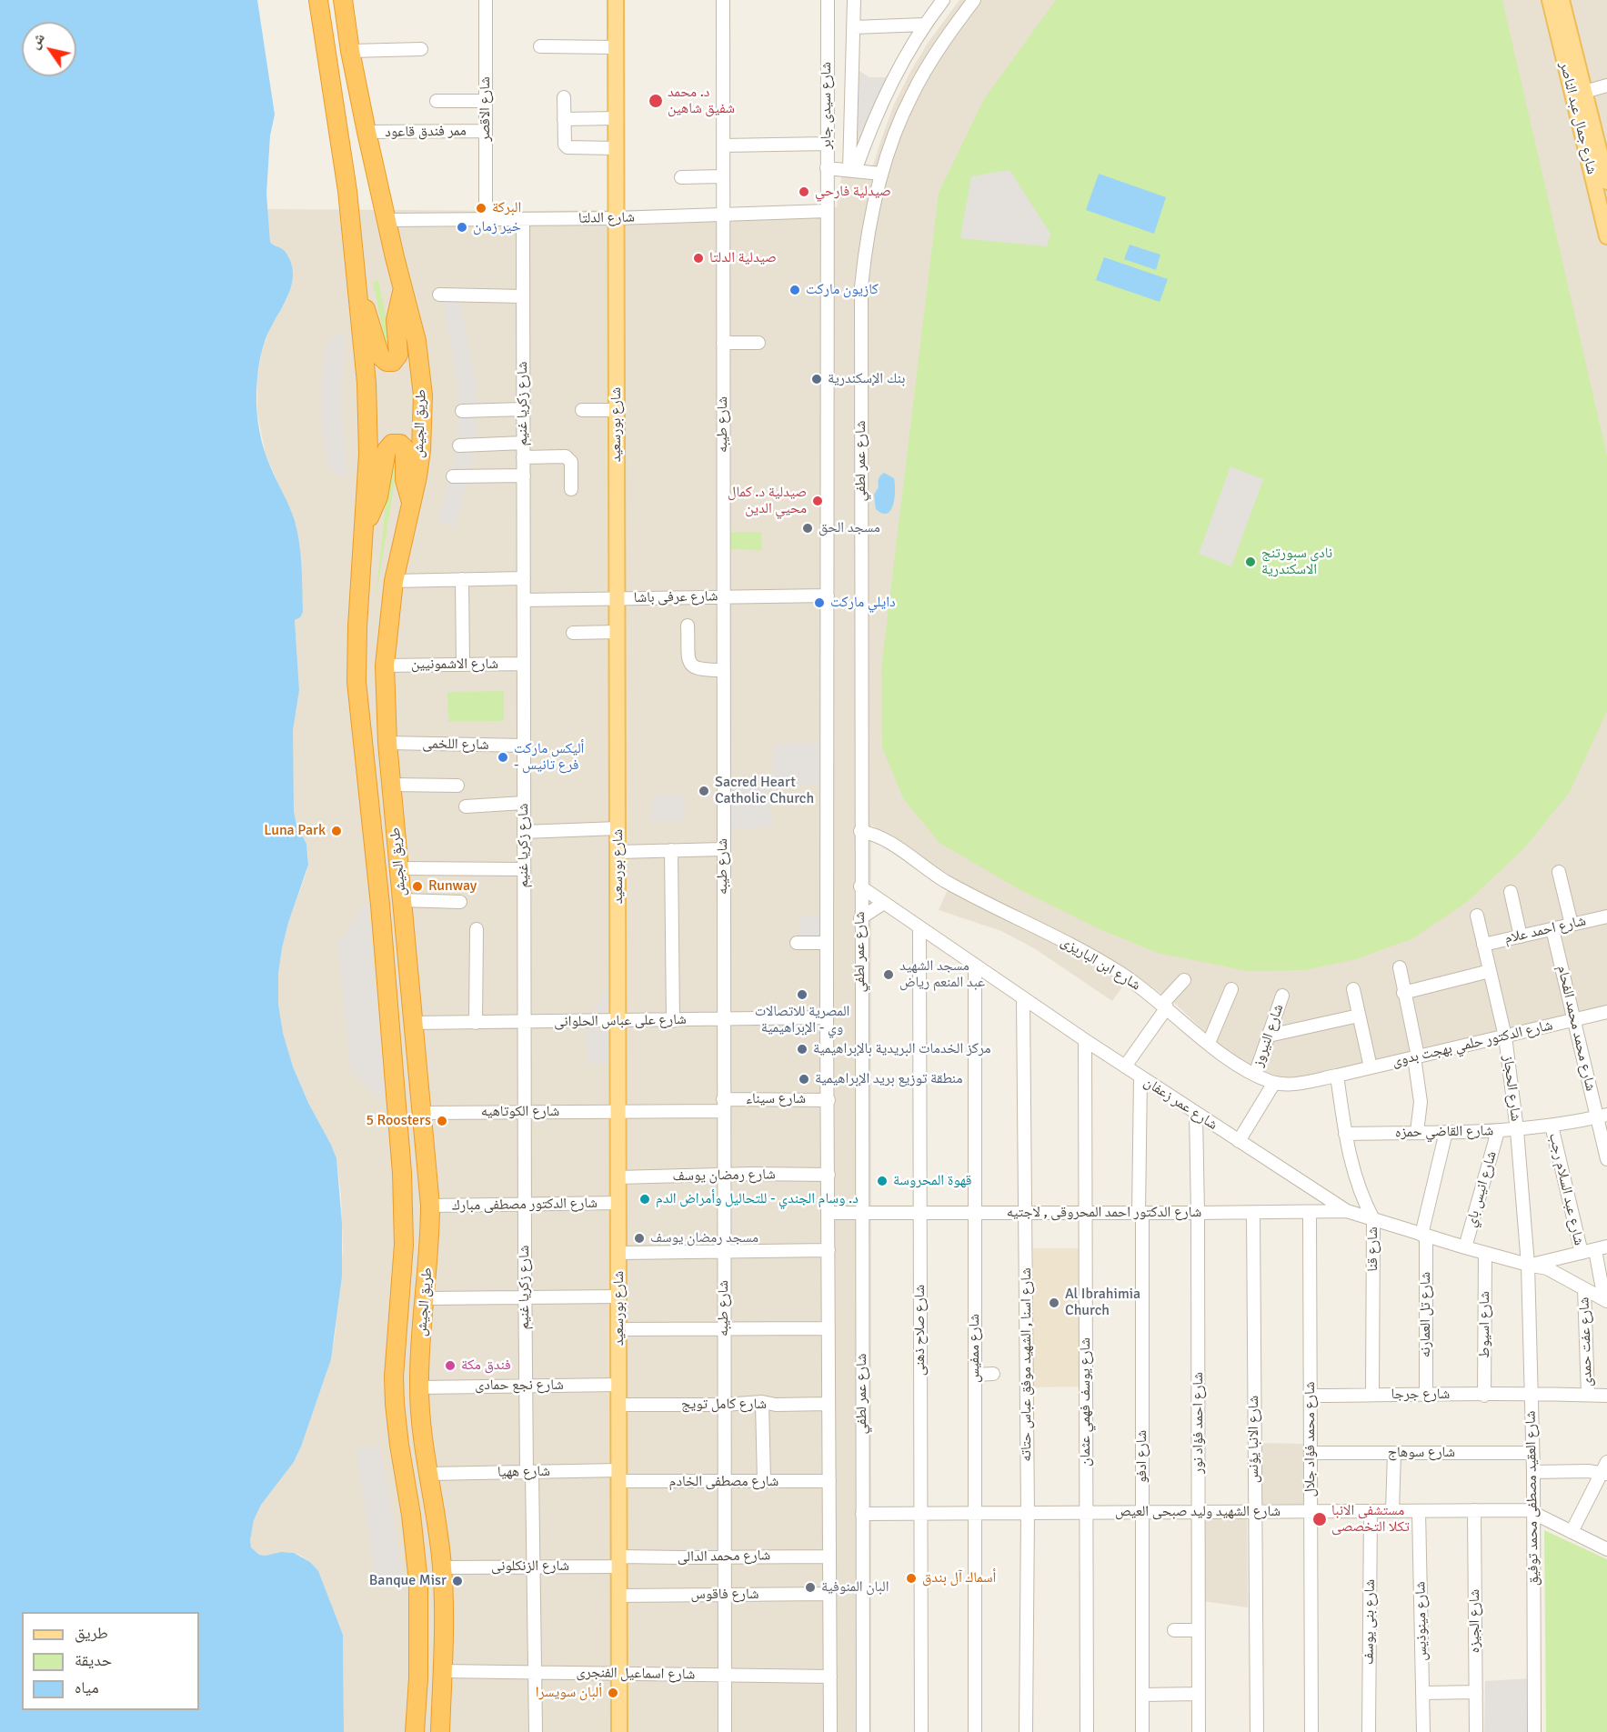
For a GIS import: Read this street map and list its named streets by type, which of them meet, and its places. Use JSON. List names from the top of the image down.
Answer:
{
  "streets": {
    "highway": ["طريق الجيش"],
    "main road": ["شارع جمال عبد الناصر", "شارع بورسعيد"],
    "street": [
      "شارع سيدى جابر",
      "شارع الاقصر",
      "ممر فندق قاعود",
      "شارع الدلتا",
      "شارع زكريا غنيم",
      "شارع طيبه",
      "شارع عمر لطفي",
      "شارع عرفى باشا",
      "شارع الاشمونيين",
      "شارع اللخمى",
      "شارع احمد علام",
      "شارع ابن الباريزى",
      "شارع على عباس الحلوانى",
      "شارع محمد محمد الفحام",
      "شارع النيروز",
      "شارع الدكتور حلمي بهجت بدوى",
      "شارع الحجاز",
      "شارع سيناء",
      "شارع عمر زعفان",
      "شارع الكوتاهيه",
      "شارع القاضي حمزه",
      "شارع رمضان يوسف",
      "شارع انيس باي",
      "شارع عبد السلام رجب",
      "شارع الدكتور مصطفى مبارك",
      "شارع الدكتور احمد المحروقى , لاجتيه",
      "شارع قنا",
      "شارع تل العمارنه",
      "شارع اسيوط",
      "شارع صلاح ذهنى",
      "شارع عفت حمدى",
      "شارع ممفيس",
      "شارع اسنا , الشهيد موفق عباس حتاته",
      "شارع نجع حمادى",
      "شارع جرجا",
      "شارع يوسف فهمي عثمان",
      "شارع كامل تويج",
      "شارع احمد فؤاد نور",
      "شارع الانبا يؤنس",
      "شارع محمد فؤاد جلال",
      "شارع سوهاج",
      "شارع ادفو",
      "شارع ههيا",
      "شارع مصطفى الخادم",
      "شارع العقيد مصطفى محمد توفيق",
      "شارع الشهيد وليد صبحى العيص",
      "شارع محمد الدالى",
      "شارع الزنكلونى",
      "شارع فاقوس",
      "شارع مينوذيس",
      "شارع الجيزه",
      "شارع بنى يوسف",
      "شارع اسماعيل الفنجرى"
    ]
  },
  "crossings": [
    ["شارع سيدى جابر", "شارع الدلتا"],
    ["شارع الاقصر", "ممر فندق قاعود"],
    ["شارع الاقصر", "شارع الدلتا"],
    ["ممر فندق قاعود", "طريق الجيش"],
    ["شارع الدلتا", "شارع زكريا غنيم"],
    ["شارع الدلتا", "طريق الجيش"],
    ["شارع الدلتا", "شارع بورسعيد"],
    ["شارع الدلتا", "شارع طيبه"],
    ["شارع زكريا غنيم", "شارع عرفى باشا"],
    ["شارع زكريا غنيم", "شارع الاشمونيين"],
    ["شارع زكريا غنيم", "شارع اللخمى"],
    ["شارع زكريا غنيم", "شارع على عباس الحلوانى"],
    ["شارع زكريا غنيم", "شارع الكوتاهيه"],
    ["شارع زكريا غنيم", "شارع الدكتور مصطفى مبارك"],
    ["شارع زكريا غنيم", "شارع نجع حمادى"],
    ["شارع زكريا غنيم", "شارع ههيا"],
    ["شارع زكريا غنيم", "شارع الزنكلونى"],
    ["شارع زكريا غنيم", "شارع اسماعيل الفنجرى"],
    ["طريق الجيش", "شارع الاشمونيين"],
    ["طريق الجيش", "شارع اللخمى"],
    ["طريق الجيش", "شارع على عباس الحلوانى"],
    ["طريق الجيش", "شارع الكوتاهيه"],
    ["طريق الجيش", "شارع الدكتور مصطفى مبارك"],
    ["طريق الجيش", "شارع نجع حمادى"],
    ["طريق الجيش", "شارع ههيا"],
    ["طريق الجيش", "شارع الزنكلونى"],
    ["طريق الجيش", "شارع اسماعيل الفنجرى"],
    ["شارع بورسعيد", "شارع عرفى باشا"],
    ["شارع بورسعيد", "شارع على عباس الحلوانى"],
    ["شارع بورسعيد", "شارع سيناء"],
    ["شارع بورسعيد", "شارع الكوتاهيه"],
    ["شارع بورسعيد", "شارع رمضان يوسف"],
    ["شارع بورسعيد", "شارع الدكتور مصطفى مبارك"],
    ["شارع بورسعيد", "شارع نجع حمادى"],
    ["شارع بورسعيد", "شارع كامل تويج"],
    ["شارع بورسعيد", "شارع ههيا"],
    ["شارع بورسعيد", "شارع مصطفى الخادم"],
    ["شارع بورسعيد", "شارع محمد الدالى"],
    ["شارع بورسعيد", "شارع الزنكلونى"],
    ["شارع بورسعيد", "شارع فاقوس"],
    ["شارع بورسعيد", "شارع اسماعيل الفنجرى"],
    ["شارع طيبه", "شارع عرفى باشا"],
    ["شارع طيبه", "شارع على عباس الحلوانى"],
    ["شارع طيبه", "شارع سيناء"],
    ["شارع طيبه", "شارع رمضان يوسف"],
    ["شارع طيبه", "شارع كامل تويج"],
    ["شارع طيبه", "شارع مصطفى الخادم"],
    ["شارع طيبه", "شارع محمد الدالى"],
    ["شارع طيبه", "شارع فاقوس"],
    ["شارع طيبه", "شارع اسماعيل الفنجرى"],
    ["شارع عمر لطفي", "شارع ابن الباريزى"],
    ["شارع عمر لطفي", "شارع عمر زعفان"],
    ["شارع عمر لطفي", "شارع الدكتور احمد المحروقى , لاجتيه"],
    ["شارع عمر لطفي", "شارع الشهيد وليد صبحى العيص"],
    ["شارع احمد علام", "شارع محمد محمد الفحام"],
    ["شارع احمد علام", "شارع الحجاز"],
    ["شارع ابن الباريزى", "شارع النيروز"],
    ["شارع ابن الباريزى", "شارع الدكتور حلمي بهجت بدوى"],
    ["شارع ابن الباريزى", "شارع قنا"],
    ["شارع محمد محمد الفحام", "شارع الدكتور حلمي بهجت بدوى"],
    ["شارع محمد محمد الفحام", "شارع القاضي حمزه"],
    ["شارع الدكتور حلمي بهجت بدوى", "شارع الحجاز"],
    ["شارع الدكتور حلمي بهجت بدوى", "شارع قنا"],
    ["شارع الحجاز", "شارع عمر زعفان"],
    ["شارع الحجاز", "شارع القاضي حمزه"],
    ["شارع الحجاز", "شارع العقيد مصطفى محمد توفيق"],
    ["شارع سيناء", "شارع الكوتاهيه"],
    ["شارع عمر زعفان", "شارع انيس باي"],
    ["شارع عمر زعفان", "شارع الدكتور احمد المحروقى , لاجتيه"],
    ["شارع عمر زعفان", "شارع قنا"],
    ["شارع عمر زعفان", "شارع تل العمارنه"],
    ["شارع عمر زعفان", "شارع اسيوط"],
    ["شارع عمر زعفان", "شارع صلاح ذهنى"],
    ["شارع عمر زعفان", "شارع عفت حمدى"],
    ["شارع عمر زعفان", "شارع ممفيس"],
    ["شارع عمر زعفان", "شارع اسنا , الشهيد موفق عباس حتاته"],
    ["شارع عمر زعفان", "شارع يوسف فهمي عثمان"],
    ["شارع عمر زعفان", "شارع احمد فؤاد نور"],
    ["شارع عمر زعفان", "شارع ادفو"],
    ["شارع عمر زعفان", "شارع العقيد مصطفى محمد توفيق"],
    ["شارع القاضي حمزه", "شارع انيس باي"],
    ["شارع القاضي حمزه", "شارع عبد السلام رجب"],
    ["شارع القاضي حمزه", "شارع قنا"],
    ["شارع القاضي حمزه", "شارع تل العمارنه"],
    ["شارع الدكتور احمد المحروقى , لاجتيه", "شارع صلاح ذهنى"],
    ["شارع الدكتور احمد المحروقى , لاجتيه", "شارع ممفيس"],
    ["شارع الدكتور احمد المحروقى , لاجتيه", "شارع اسنا , الشهيد موفق عباس حتاته"],
    ["شارع الدكتور احمد المحروقى , لاجتيه", "شارع يوسف فهمي عثمان"],
    ["شارع الدكتور احمد المحروقى , لاجتيه", "شارع احمد فؤاد نور"],
    ["شارع الدكتور احمد المحروقى , لاجتيه", "شارع الانبا يؤنس"],
    ["شارع الدكتور احمد المحروقى , لاجتيه", "شارع محمد فؤاد جلال"],
    ["شارع الدكتور احمد المحروقى , لاجتيه", "شارع ادفو"],
    ["شارع قنا", "شارع جرجا"],
    ["شارع تل العمارنه", "شارع جرجا"],
    ["شارع اسيوط", "شارع جرجا"],
    ["شارع صلاح ذهنى", "شارع الشهيد وليد صبحى العيص"],
    ["شارع عفت حمدى", "شارع جرجا"],
    ["شارع ممفيس", "شارع الشهيد وليد صبحى العيص"],
    ["شارع اسنا , الشهيد موفق عباس حتاته", "شارع الشهيد وليد صبحى العيص"],
    ["شارع جرجا", "شارع محمد فؤاد جلال"],
    ["شارع جرجا", "شارع العقيد مصطفى محمد توفيق"],
    ["شارع يوسف فهمي عثمان", "شارع الشهيد وليد صبحى العيص"],
    ["شارع احمد فؤاد نور", "شارع الشهيد وليد صبحى العيص"],
    ["شارع الانبا يؤنس", "شارع الشهيد وليد صبحى العيص"],
    ["شارع محمد فؤاد جلال", "شارع سوهاج"],
    ["شارع محمد فؤاد جلال", "شارع الشهيد وليد صبحى العيص"],
    ["شارع سوهاج", "شارع العقيد مصطفى محمد توفيق"],
    ["شارع ادفو", "شارع الشهيد وليد صبحى العيص"],
    ["شارع ههيا", "شارع مصطفى الخادم"],
    ["شارع العقيد مصطفى محمد توفيق", "شارع الشهيد وليد صبحى العيص"],
    ["شارع الشهيد وليد صبحى العيص", "شارع مينوذيس"],
    ["شارع الشهيد وليد صبحى العيص", "شارع الجيزه"],
    ["شارع الشهيد وليد صبحى العيص", "شارع بنى يوسف"],
    ["شارع محمد الدالى", "شارع الزنكلونى"]
  ],
  "places": [
    "د. محمد شفيق شاهين",
    "صيدلية فارحي",
    "البركة",
    "خير زمان",
    "صيدلية الدلتا",
    "كازيون ماركت",
    "بنك الإسكندرية",
    "صيدلية د. كمال محيي الدين",
    "مسجد الحق",
    "نادي سبورتنج الاسكندرية",
    "دايلي ماركت",
    "أليكس ماركت - فرع تانيس",
    "Sacred Heart Catholic Church",
    "Luna Park",
    "Runway",
    "مسجد الشهيد عبد المنعم رياض",
    "المصرية للاتصالات وي - الإبراهيمية",
    "مركز الخدمات البريدية بالإبراهيمية",
    "منطقة توزيع بريد الإبراهيمية",
    "5 Roosters",
    "قهوة المحروسة",
    "د. وسام الجندي - للتحاليل وأمراض الدم",
    "مسجد رمضان يوسف",
    "Al Ibrahimia Church",
    "فندق مكة",
    "مستشفى الانبا تكلا التخصصى",
    "أسماك آل بندق",
    "Banque Misr",
    "البان المنوفية",
    "ألبان سويسرا"
  ],
  "legend": ["طريق", "حديقة", "مياه"],
  "north": "top left"
}
